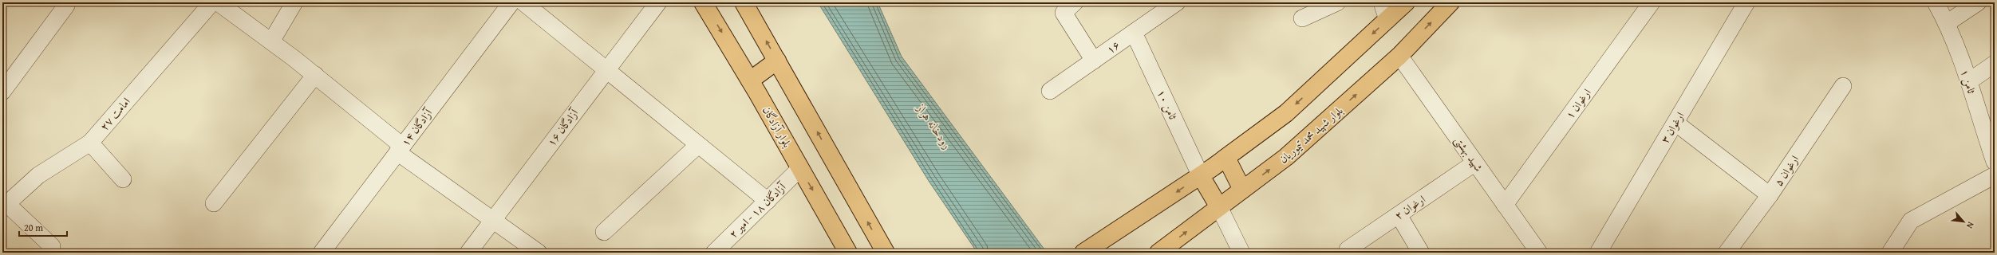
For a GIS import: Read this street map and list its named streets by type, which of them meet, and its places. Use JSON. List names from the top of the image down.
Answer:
{
  "streets": {
    "main road": ["بلوار آزادگان", "بلوار شهید محمد تیموریان"],
    "street": [
      "۱۶",
      "ثامن ۱",
      "ارغوان ۱",
      "ثامن ۱۰",
      "امامت ۲۷",
      "آزادگان ۱۴",
      "آزادگان ۱۶",
      "ارغوان ۳",
      "شهید بهشتی",
      "ارغوان ۵",
      "ارغوان ۲",
      "آزادگان ۱۸ - امیر ۲"
    ]
  },
  "crossings": [
    ["۱۶", "ثامن ۱۰"],
    ["ارغوان ۱", "شهید بهشتی"],
    ["بلوار آزادگان", "آزادگان ۱۸ - امیر ۲"],
    ["بلوار شهید محمد تیموریان", "شهید بهشتی"],
    ["شهید بهشتی", "ارغوان ۲"]
  ],
  "water": ["رودخانه هراز"],
  "scale_bar": "20 m",
  "north": "bottom right"
}
